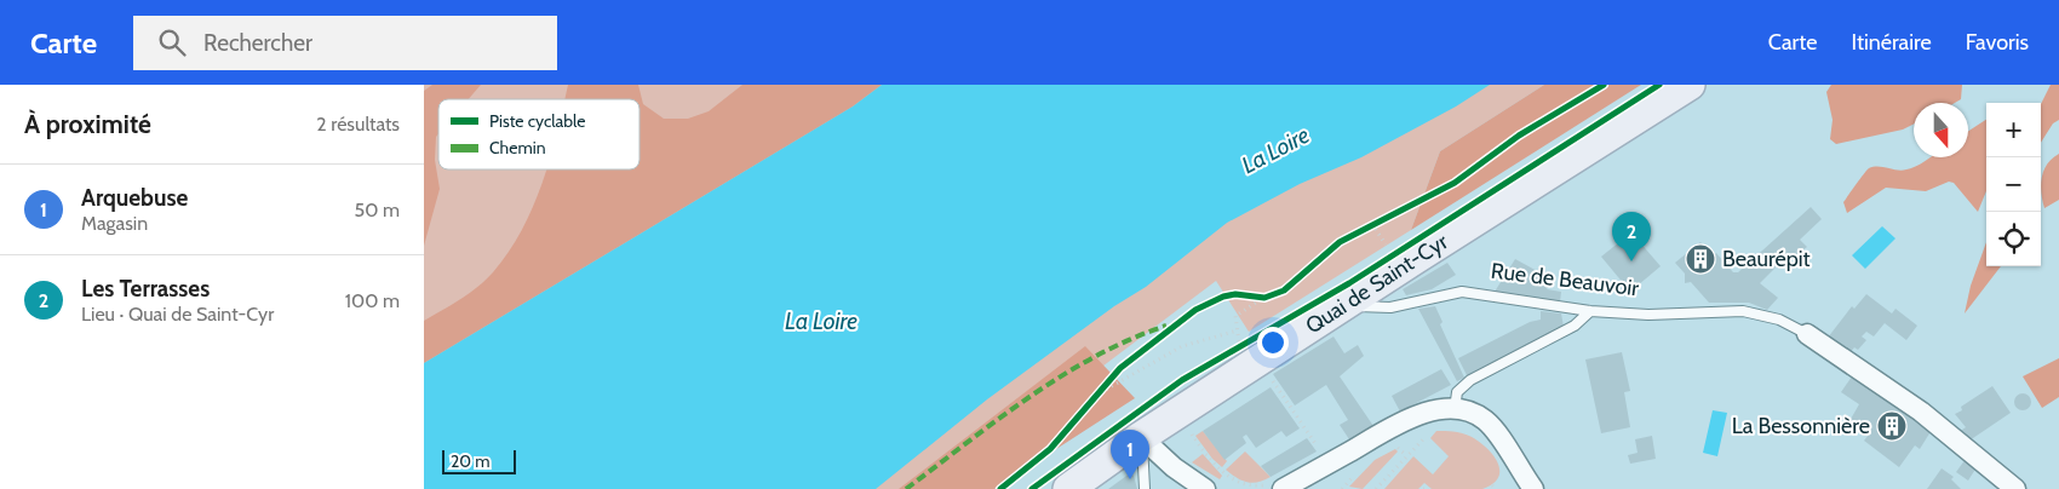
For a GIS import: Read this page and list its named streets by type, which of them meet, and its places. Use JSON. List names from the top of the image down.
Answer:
{
  "streets": {
    "main road": ["Quai de Saint-Cyr"],
    "street": ["Rue de Beauvoir"]
  },
  "crossings": [
    ["Rue de Beauvoir", "Quai de Saint-Cyr"]
  ],
  "water": ["La Loire"],
  "places": {
    "building": ["Beaurépit", "La Bessonnière"]
  },
  "legend": ["Piste cyclable", "Chemin"],
  "scale_bar": "20 m",
  "north": "bottom",
  "page": {
    "header": "Carte",
    "search": "Rechercher",
    "nav": ["Carte", "Itinéraire", "Favoris"],
    "heading": ["À proximité", "2 résultats"],
    "map_buttons": ["+", "−"],
    "list": [
      {
        "mark": "1",
        "name": "Arquebuse",
        "note": "Magasin",
        "value": "50 m"
      },
      {
        "mark": "2",
        "name": "Les Terrasses",
        "note": "Lieu · Quai de Saint-Cyr",
        "value": "100 m"
      }
    ],
    "pins": ["2", "1"],
    "scale": "20 m"
  }
}
